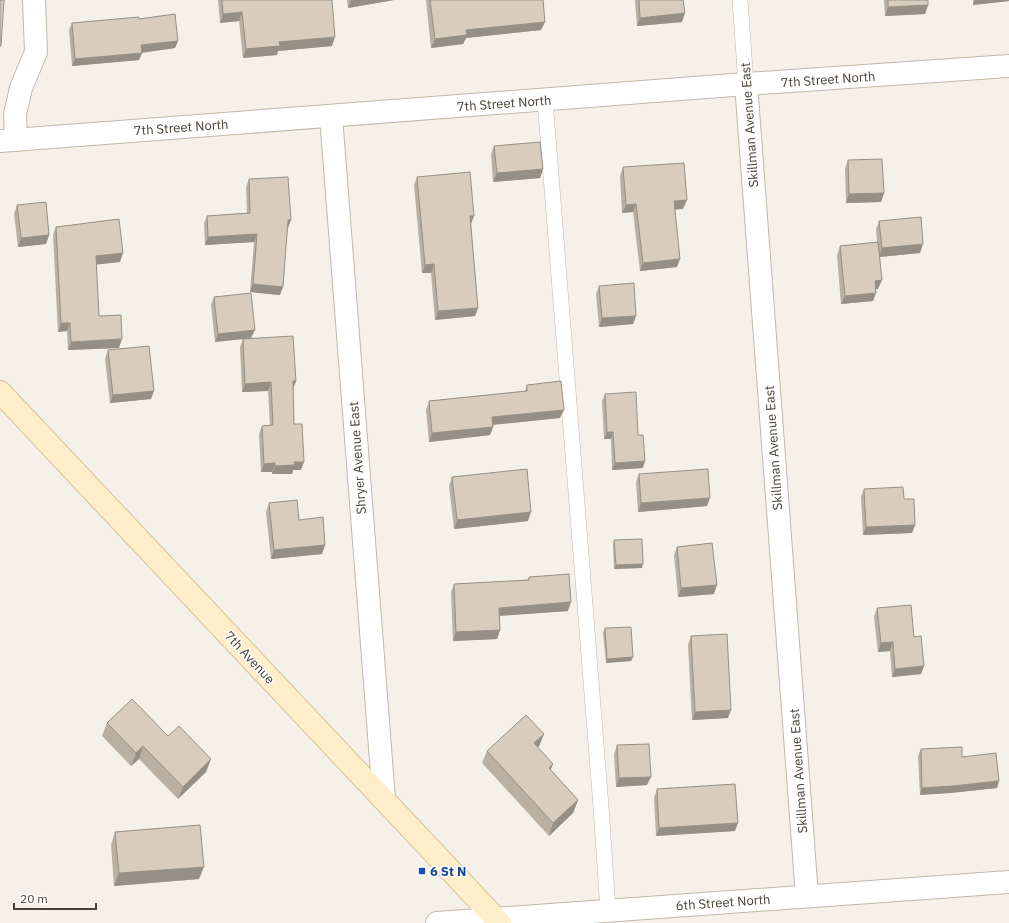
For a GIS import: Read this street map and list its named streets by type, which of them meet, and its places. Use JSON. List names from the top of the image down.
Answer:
{
  "streets": {
    "street": [
      "7th Street North",
      "Skillman Avenue East",
      "Shryer Avenue East",
      "7th Avenue",
      "6th Street North"
    ]
  },
  "crossings": [
    ["7th Street North", "Skillman Avenue East"],
    ["7th Street North", "Shryer Avenue East"],
    ["Skillman Avenue East", "6th Street North"],
    ["Shryer Avenue East", "7th Avenue"],
    ["7th Avenue", "6th Street North"]
  ],
  "places": {
    "transit": ["6 St N"]
  },
  "scale_bar": "20 m"
}
